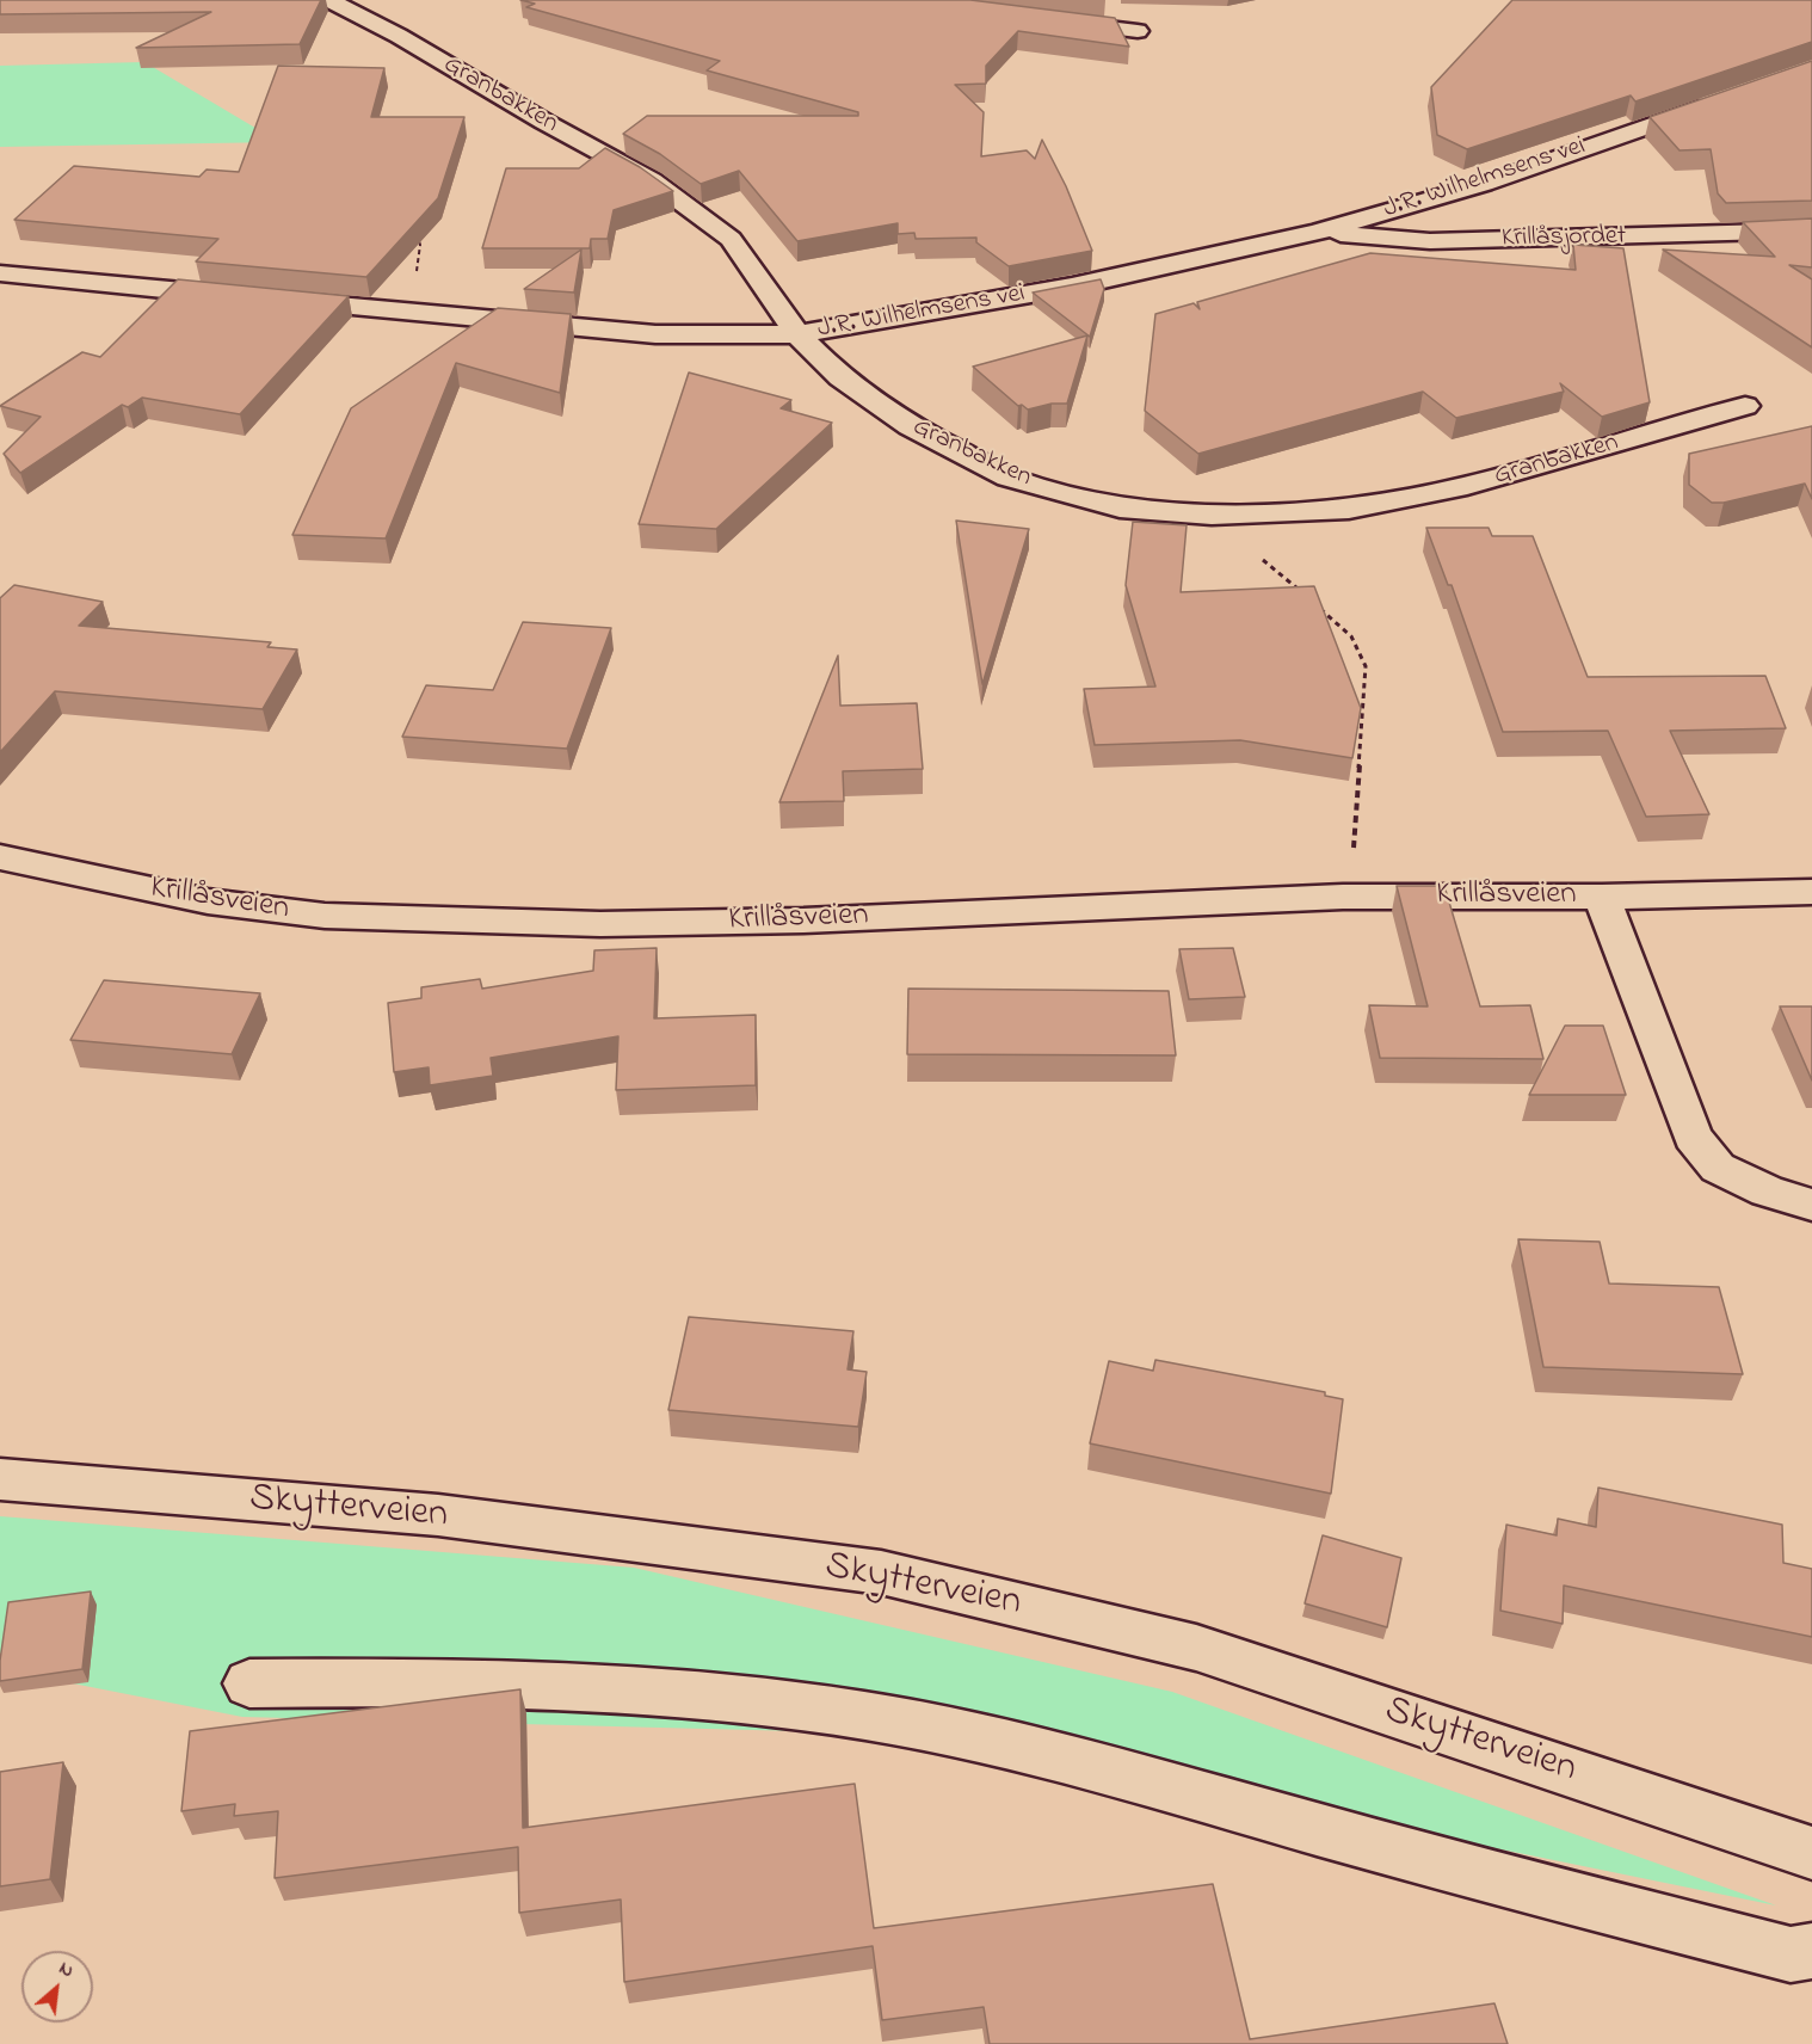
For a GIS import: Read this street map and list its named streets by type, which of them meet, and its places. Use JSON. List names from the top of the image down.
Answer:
{
  "streets": {
    "street": [
      "Granbakken",
      "J.R. Wilhelmsens vei",
      "Krillåsjordet",
      "Krillåsveien",
      "Skytterveien"
    ]
  },
  "crossings": [
    ["Granbakken", "J.R. Wilhelmsens vei"],
    ["J.R. Wilhelmsens vei", "Krillåsjordet"]
  ],
  "north": "top right"
}
